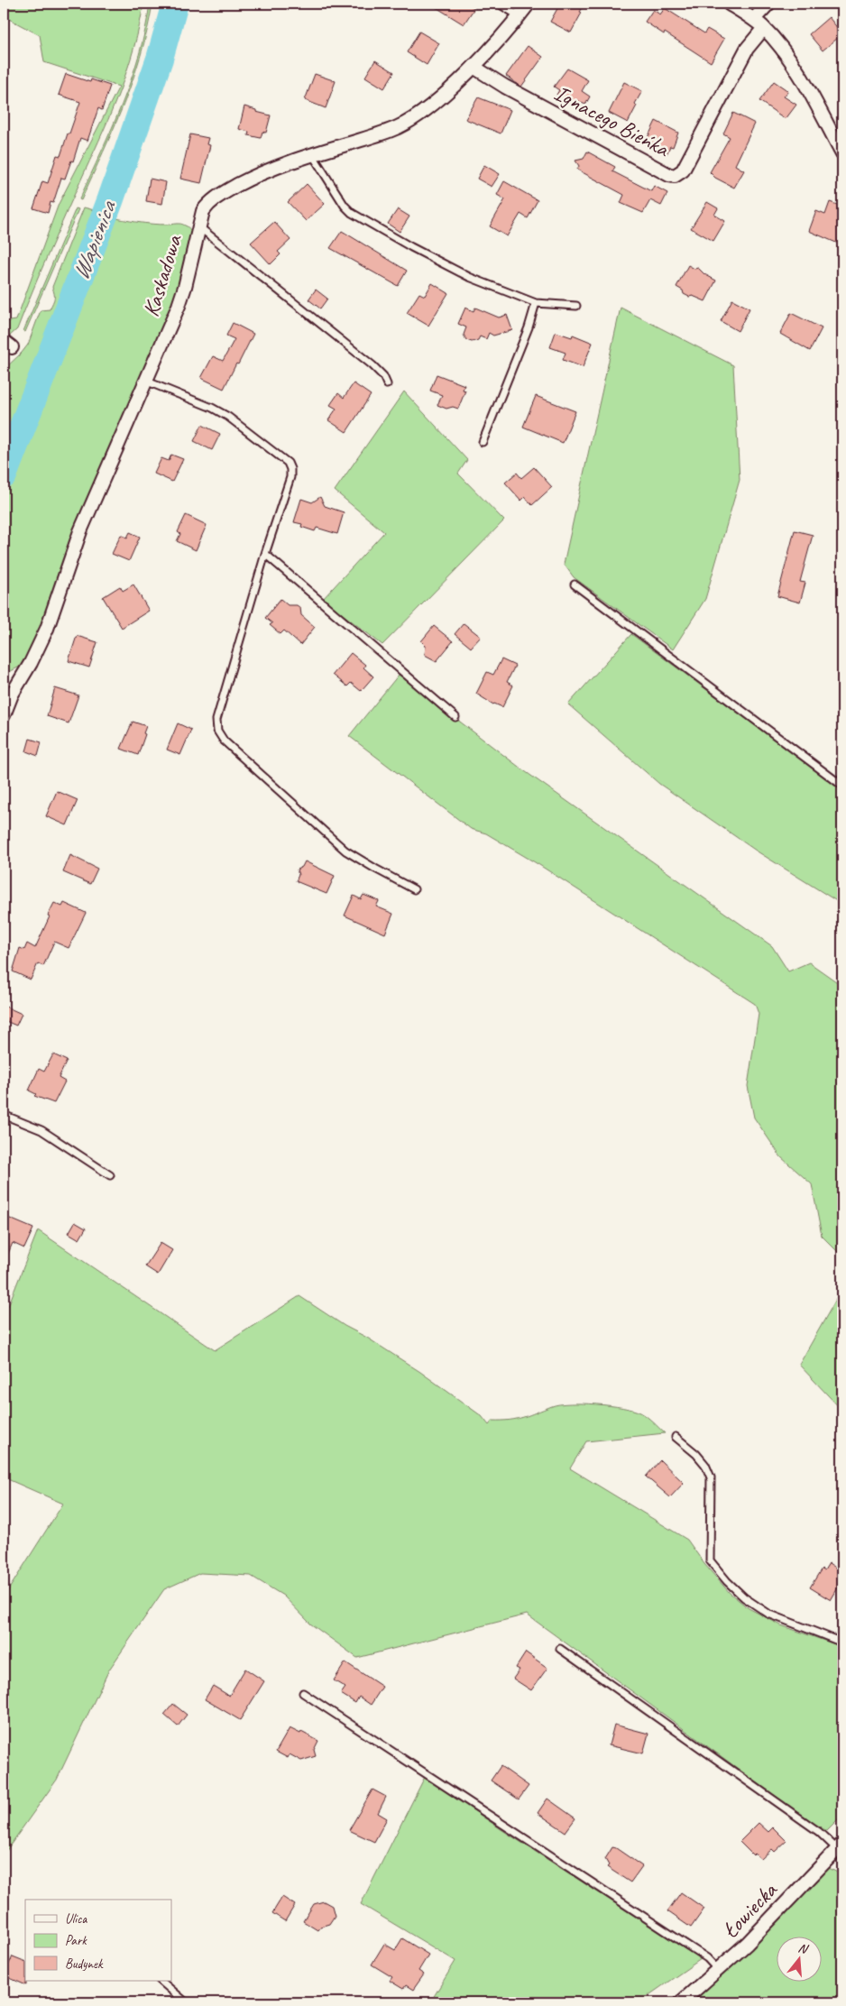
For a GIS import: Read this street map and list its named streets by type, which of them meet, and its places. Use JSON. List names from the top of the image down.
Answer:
{
  "streets": {
    "street": ["Ignacego Bieńka", "Kaskadowa", "Łowiecka"]
  },
  "crossings": [
    ["Ignacego Bieńka", "Kaskadowa"]
  ],
  "water": ["Wapienica"],
  "legend": ["Ulica", "Park", "Budynek"],
  "north": "top"
}
